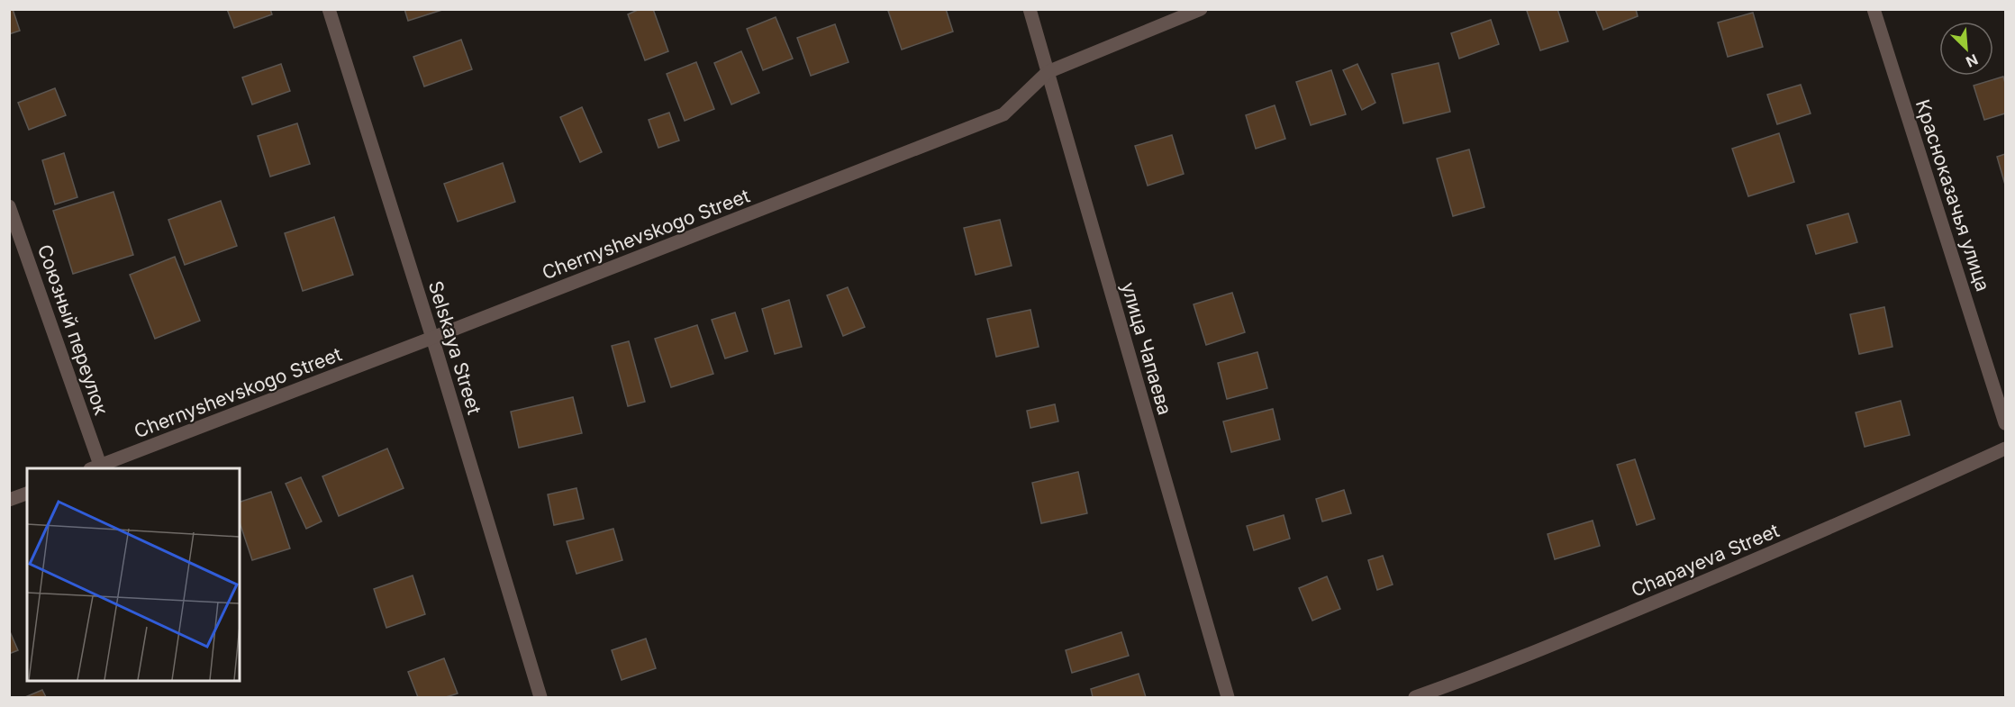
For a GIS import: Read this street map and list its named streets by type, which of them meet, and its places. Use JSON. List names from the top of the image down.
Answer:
{
  "streets": {
    "street": [
      "Красноказачья улица",
      "Chernyshevskogo Street",
      "Союзный переулок",
      "Selskaya Street",
      "улица Чапаева",
      "Chapayeva Street"
    ]
  },
  "crossings": [
    ["Chernyshevskogo Street", "Союзный переулок"],
    ["Chernyshevskogo Street", "Selskaya Street"],
    ["Chernyshevskogo Street", "улица Чапаева"]
  ],
  "north": "bottom right"
}
